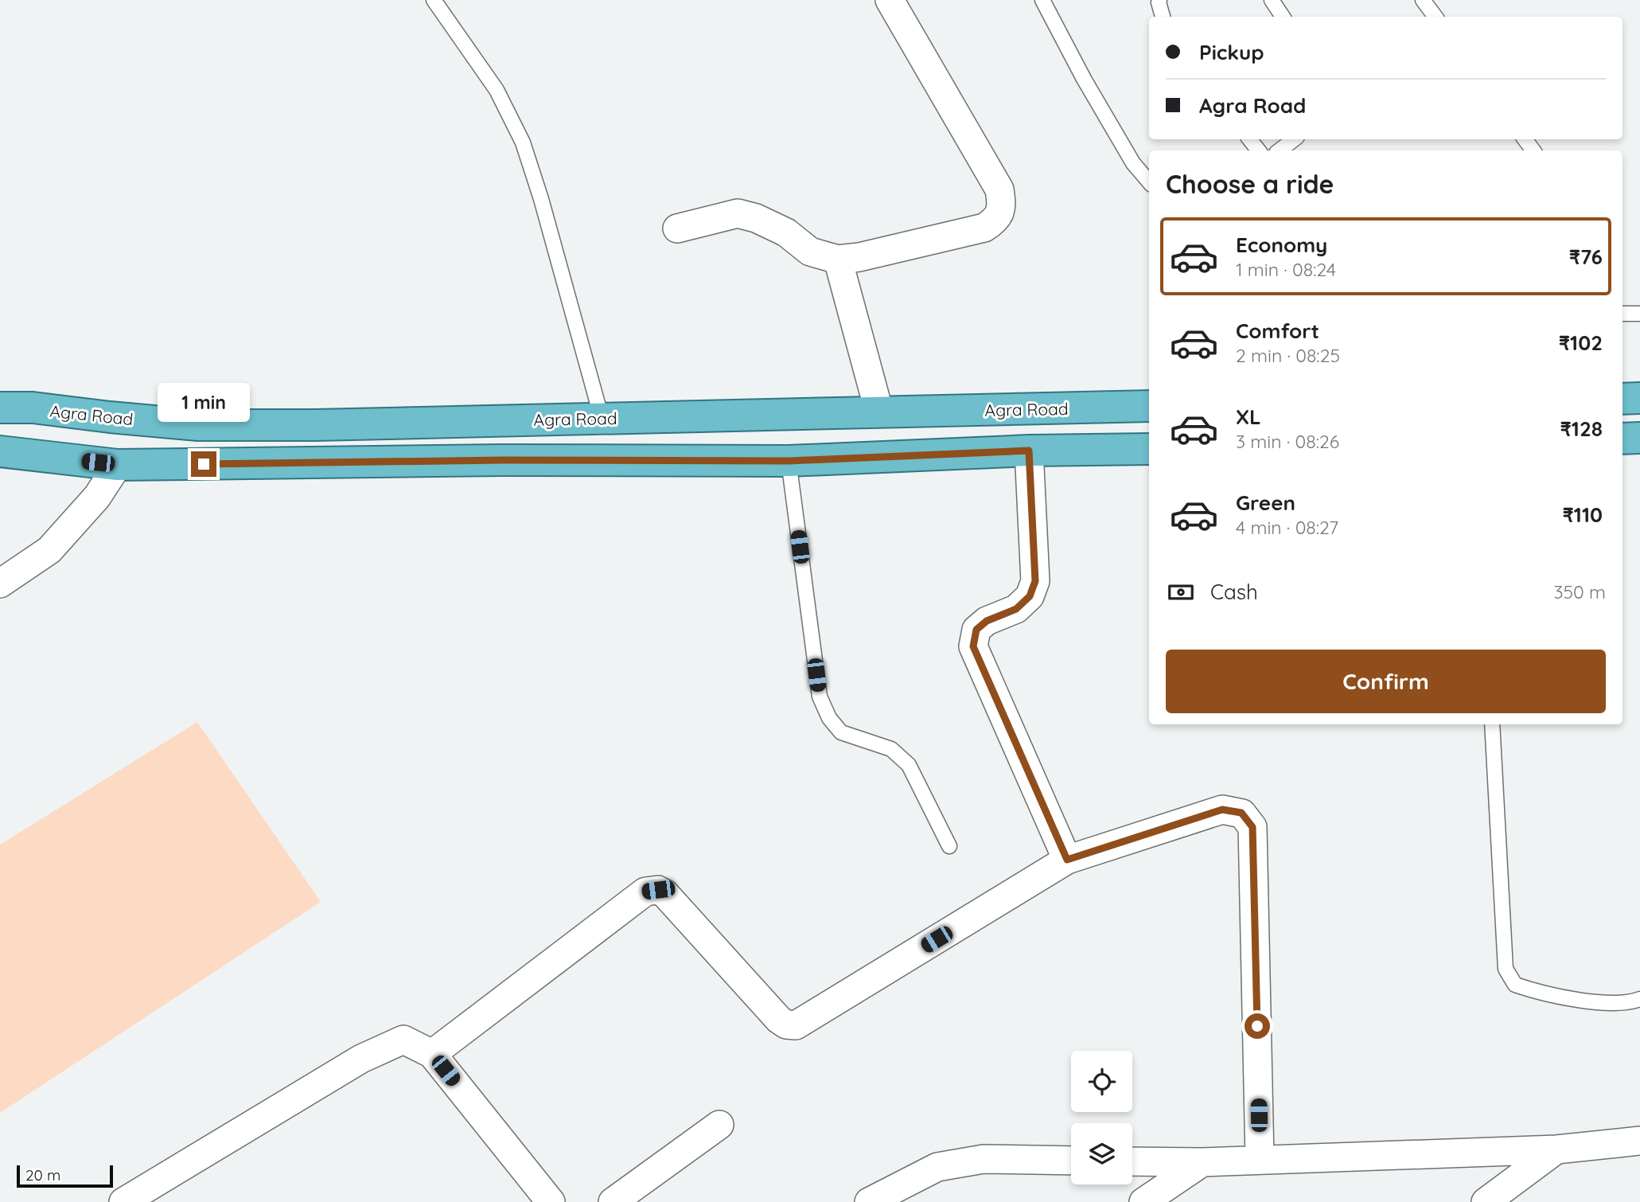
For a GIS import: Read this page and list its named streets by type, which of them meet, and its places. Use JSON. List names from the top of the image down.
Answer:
{
  "streets": {
    "highway": ["Agra Road"]
  },
  "scale_bar": "20 m",
  "page": {
    "banner": ["Pickup", "Agra Road"],
    "heading": "Choose a ride",
    "list": [
      {
        "name": "Economy",
        "note": "1 min · 08:24",
        "value": "₹76"
      },
      {
        "name": "Comfort",
        "note": "2 min · 08:25",
        "value": "₹102"
      },
      {
        "name": "XL",
        "note": "3 min · 08:26",
        "value": "₹128"
      },
      {
        "name": "Green",
        "note": "4 min · 08:27",
        "value": "₹110"
      }
    ],
    "bubble": "1 min",
    "pay": ["Cash", "350 m"],
    "buttons": "Confirm",
    "scale": "20 m"
  }
}
